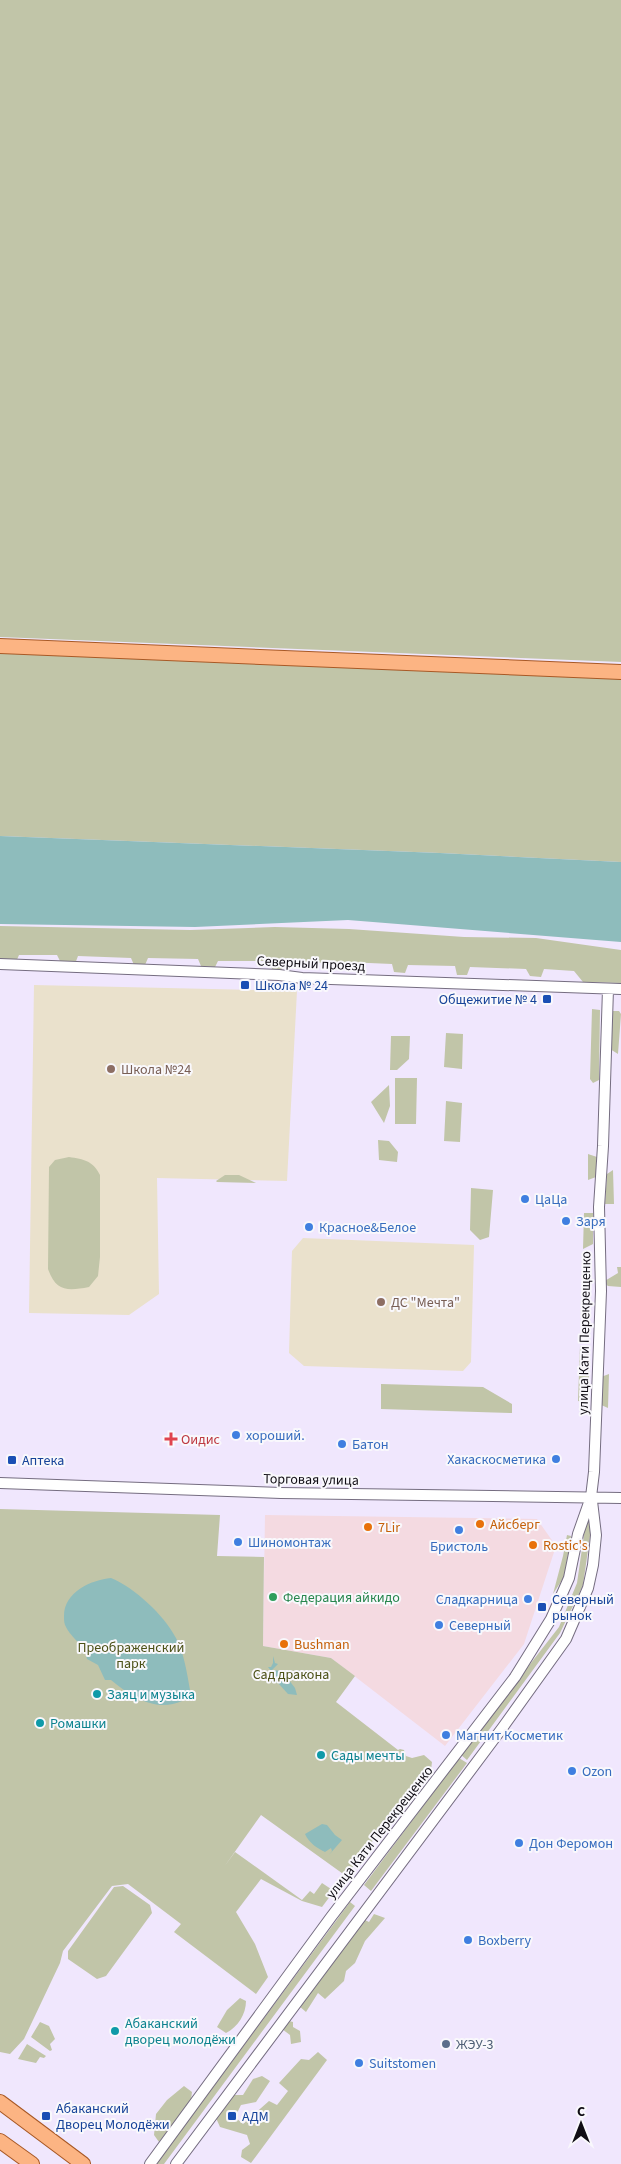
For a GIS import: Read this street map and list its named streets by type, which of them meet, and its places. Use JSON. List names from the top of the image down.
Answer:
{
  "streets": {
    "street": ["Северный проезд", "улица Кати Перекрещенко", "Торговая улица"]
  },
  "crossings": [
    ["Северный проезд", "улица Кати Перекрещенко"],
    ["улица Кати Перекрещенко", "Торговая улица"]
  ],
  "parks": ["Преображенский парк", "Сад дракона"],
  "places": {
    "transit": [
      "Школа № 24",
      "Общежитие № 4",
      "Аптека",
      "Северный рынок",
      "Абаканский Дворец Молодёжи",
      "АДМ"
    ],
    "other": [
      "Школа №24",
      "ЦаЦа",
      "Заря",
      "Красное&Белое",
      "ДС \"Мечта\"",
      "хороший.",
      "Батон",
      "Хакаскосметика",
      "Айсберг",
      "7Lir",
      "Бристоль",
      "Шиномонтаж",
      "Rostic's",
      "Федерация айкидо",
      "Сладкарница",
      "Северный",
      "Bushman",
      "Заяц и музыка",
      "Ромашки",
      "Магнит Косметик",
      "Сады мечты",
      "Ozon",
      "Дон Феромон",
      "Boxberry",
      "Абаканский дворец молодёжи",
      "ЖЭУ-3",
      "Suitstomen"
    ],
    "health": ["Оидис"]
  },
  "north": "top"
}
